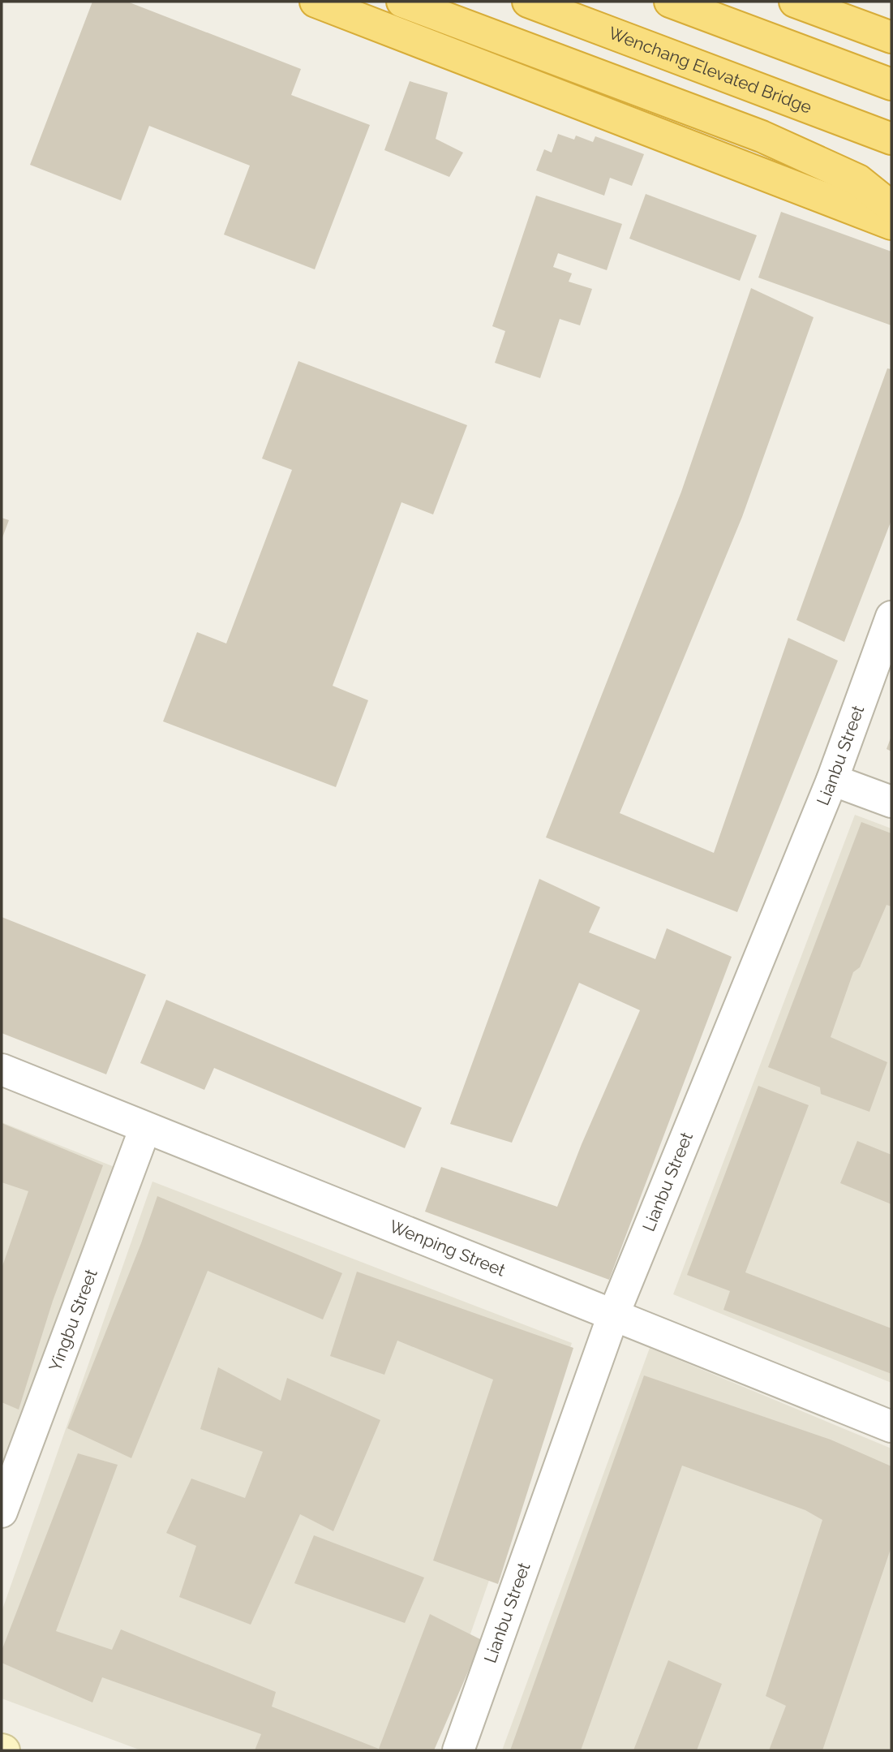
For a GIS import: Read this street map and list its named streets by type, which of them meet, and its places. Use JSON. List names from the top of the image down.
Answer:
{
  "streets": {
    "highway": ["Wenchang Elevated Bridge"],
    "street": ["Lianbu Street", "Wenping Street", "Yingbu Street"]
  },
  "crossings": [
    ["Lianbu Street", "Wenping Street"],
    ["Wenping Street", "Yingbu Street"]
  ]
}
